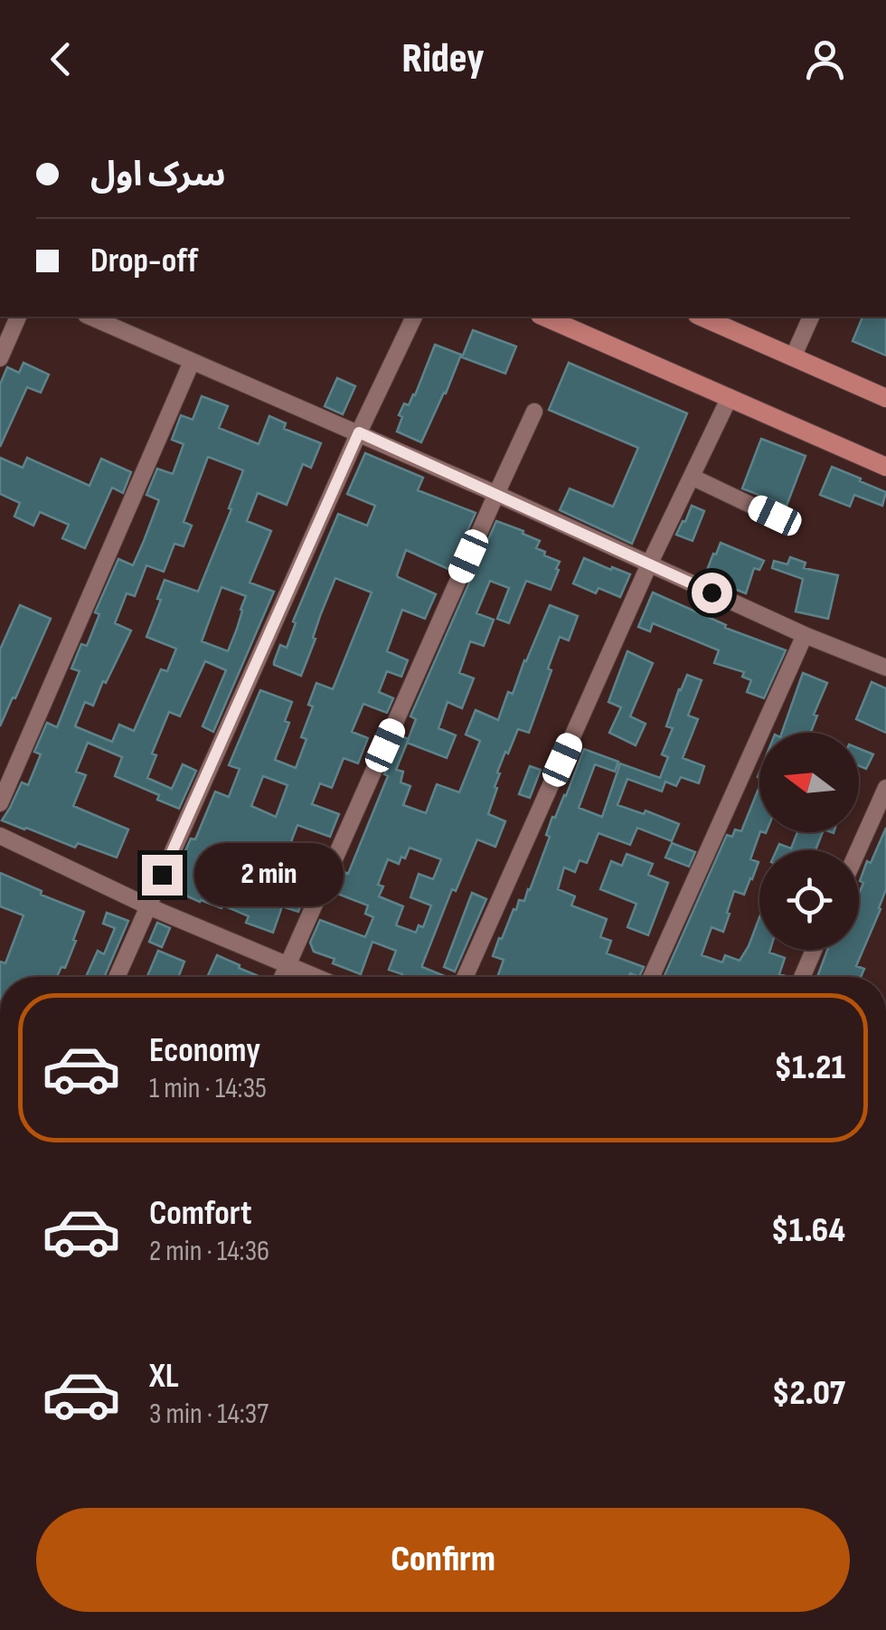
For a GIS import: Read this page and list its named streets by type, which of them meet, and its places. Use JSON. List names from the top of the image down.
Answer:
{
  "north": "left",
  "page": {
    "header": "Ridey",
    "banner": ["سرک‌ اول", "Drop-off"],
    "bubble": "2 min",
    "list": [
      {
        "name": "Economy",
        "note": "1 min · 14:35",
        "value": "$1.21"
      },
      {
        "name": "Comfort",
        "note": "2 min · 14:36",
        "value": "$1.64"
      },
      {
        "name": "XL",
        "note": "3 min · 14:37",
        "value": "$2.07"
      }
    ],
    "buttons": "Confirm"
  }
}
